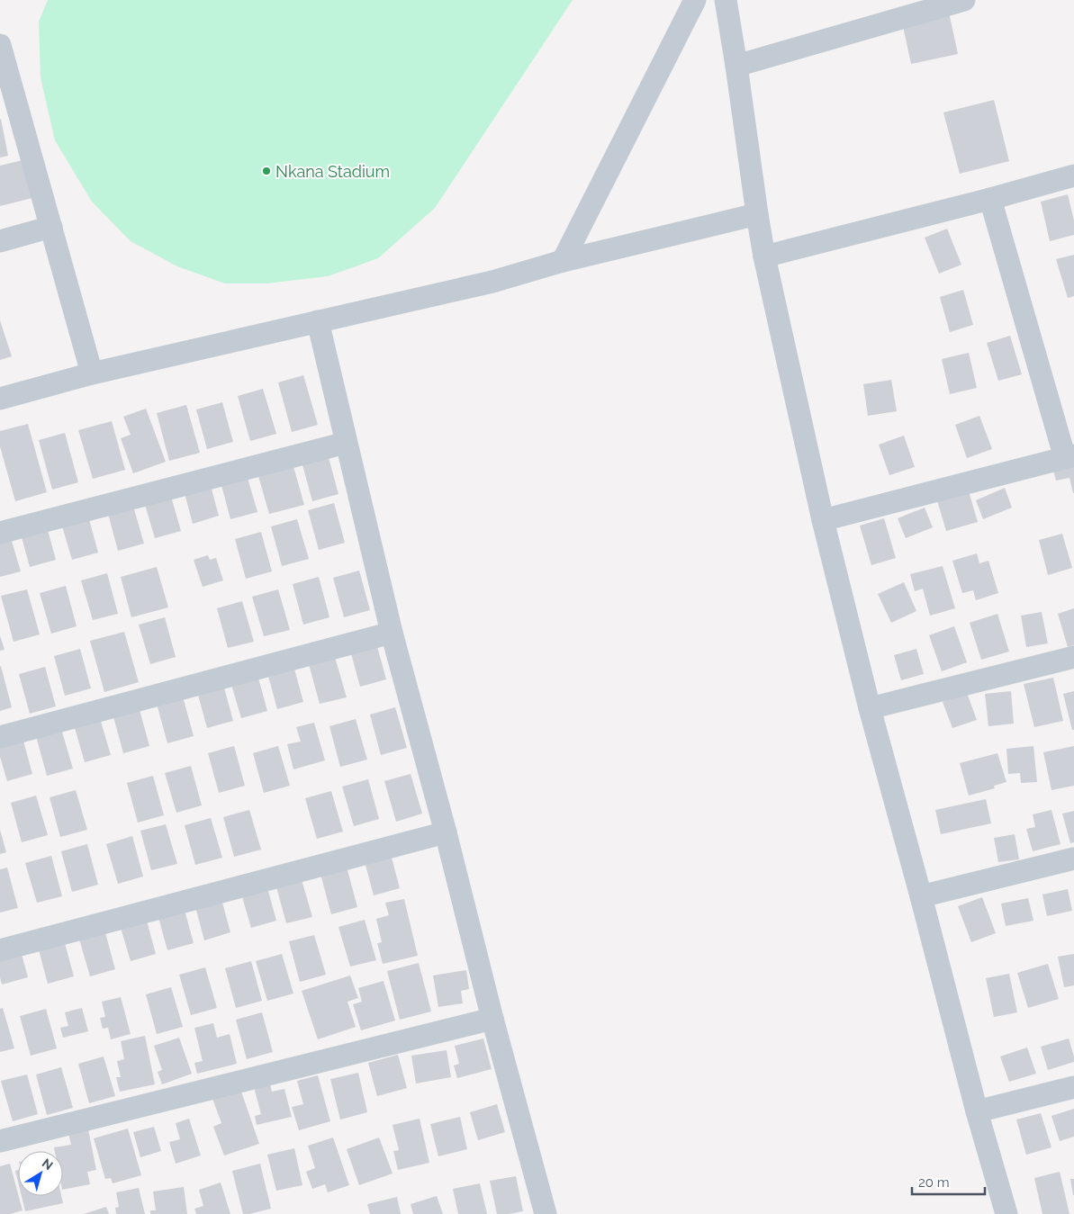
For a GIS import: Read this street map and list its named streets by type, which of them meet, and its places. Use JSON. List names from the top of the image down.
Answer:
{
  "places": ["Nkana Stadium"],
  "scale_bar": "20 m",
  "north": "top right"
}
